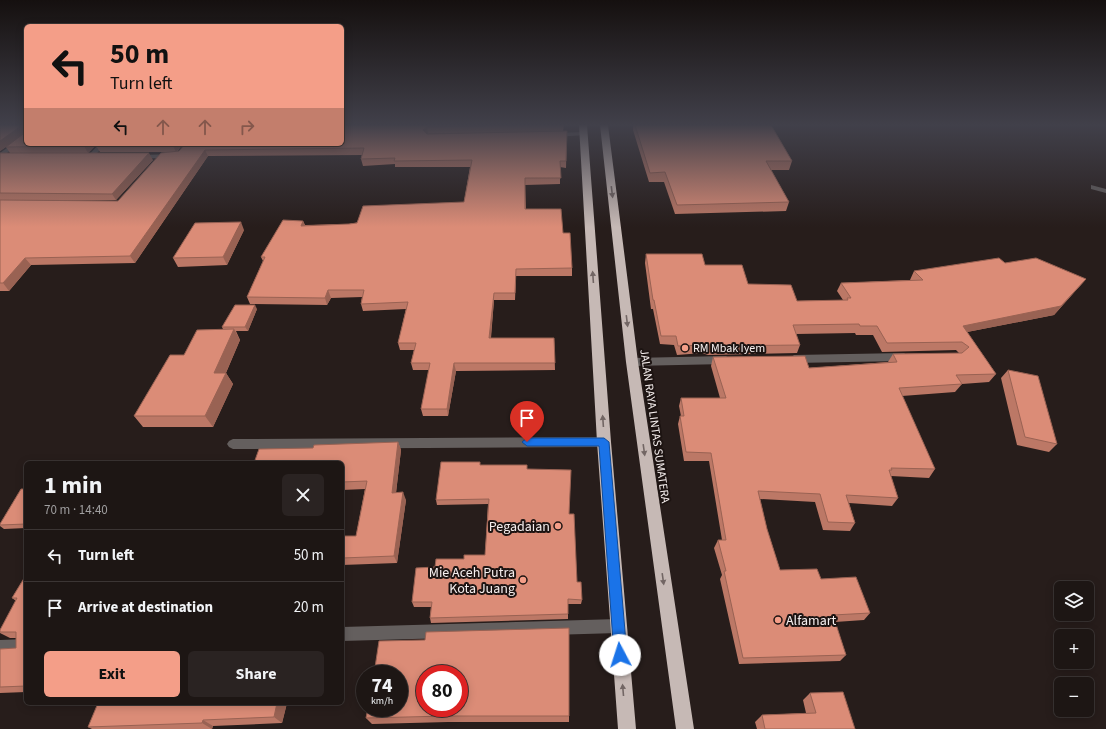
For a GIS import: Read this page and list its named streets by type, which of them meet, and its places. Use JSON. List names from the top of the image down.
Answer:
{
  "streets": {
    "highway": ["JALAN RAYA LINTAS SUMATERA"]
  },
  "places": [
    "RM Mbak Iyem",
    "Pegadaian",
    "Mie Aceh Putra Kota Juang",
    "Alfamart"
  ],
  "page": {
    "turn": ["50 m", "Turn left"],
    "heading": ["1 min", "70 m · 14:40"],
    "list": [
      {
        "name": "Turn left",
        "value": "50 m"
      },
      {
        "name": "Arrive at destination",
        "value": "20 m"
      }
    ],
    "map_buttons": ["+", "−"],
    "buttons": ["Exit", "Share"],
    "speed": "74 km/h",
    "limit": "80"
  }
}
